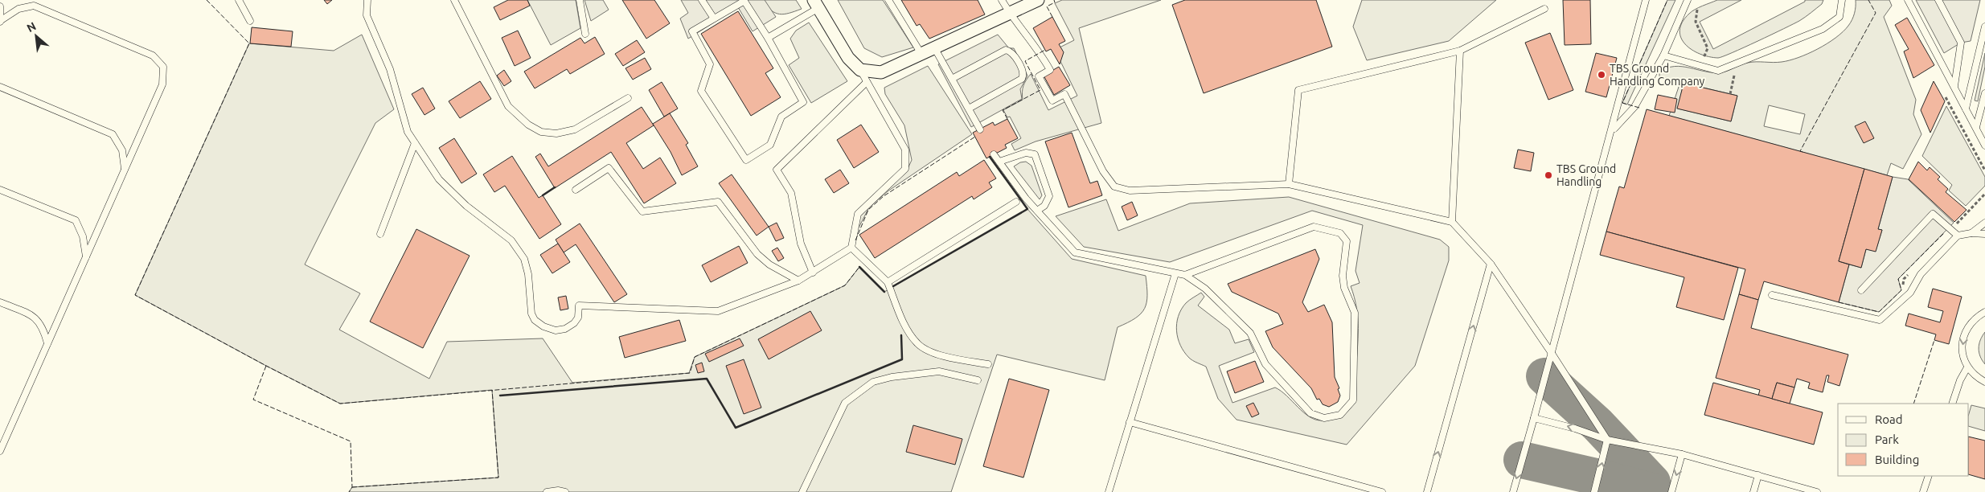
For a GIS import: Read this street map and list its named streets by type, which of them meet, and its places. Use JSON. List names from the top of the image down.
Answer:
{
  "places": ["TBS Ground Handling Company", "TBS Ground Handling"],
  "legend": ["Road", "Park", "Building"],
  "north": "top left"
}
